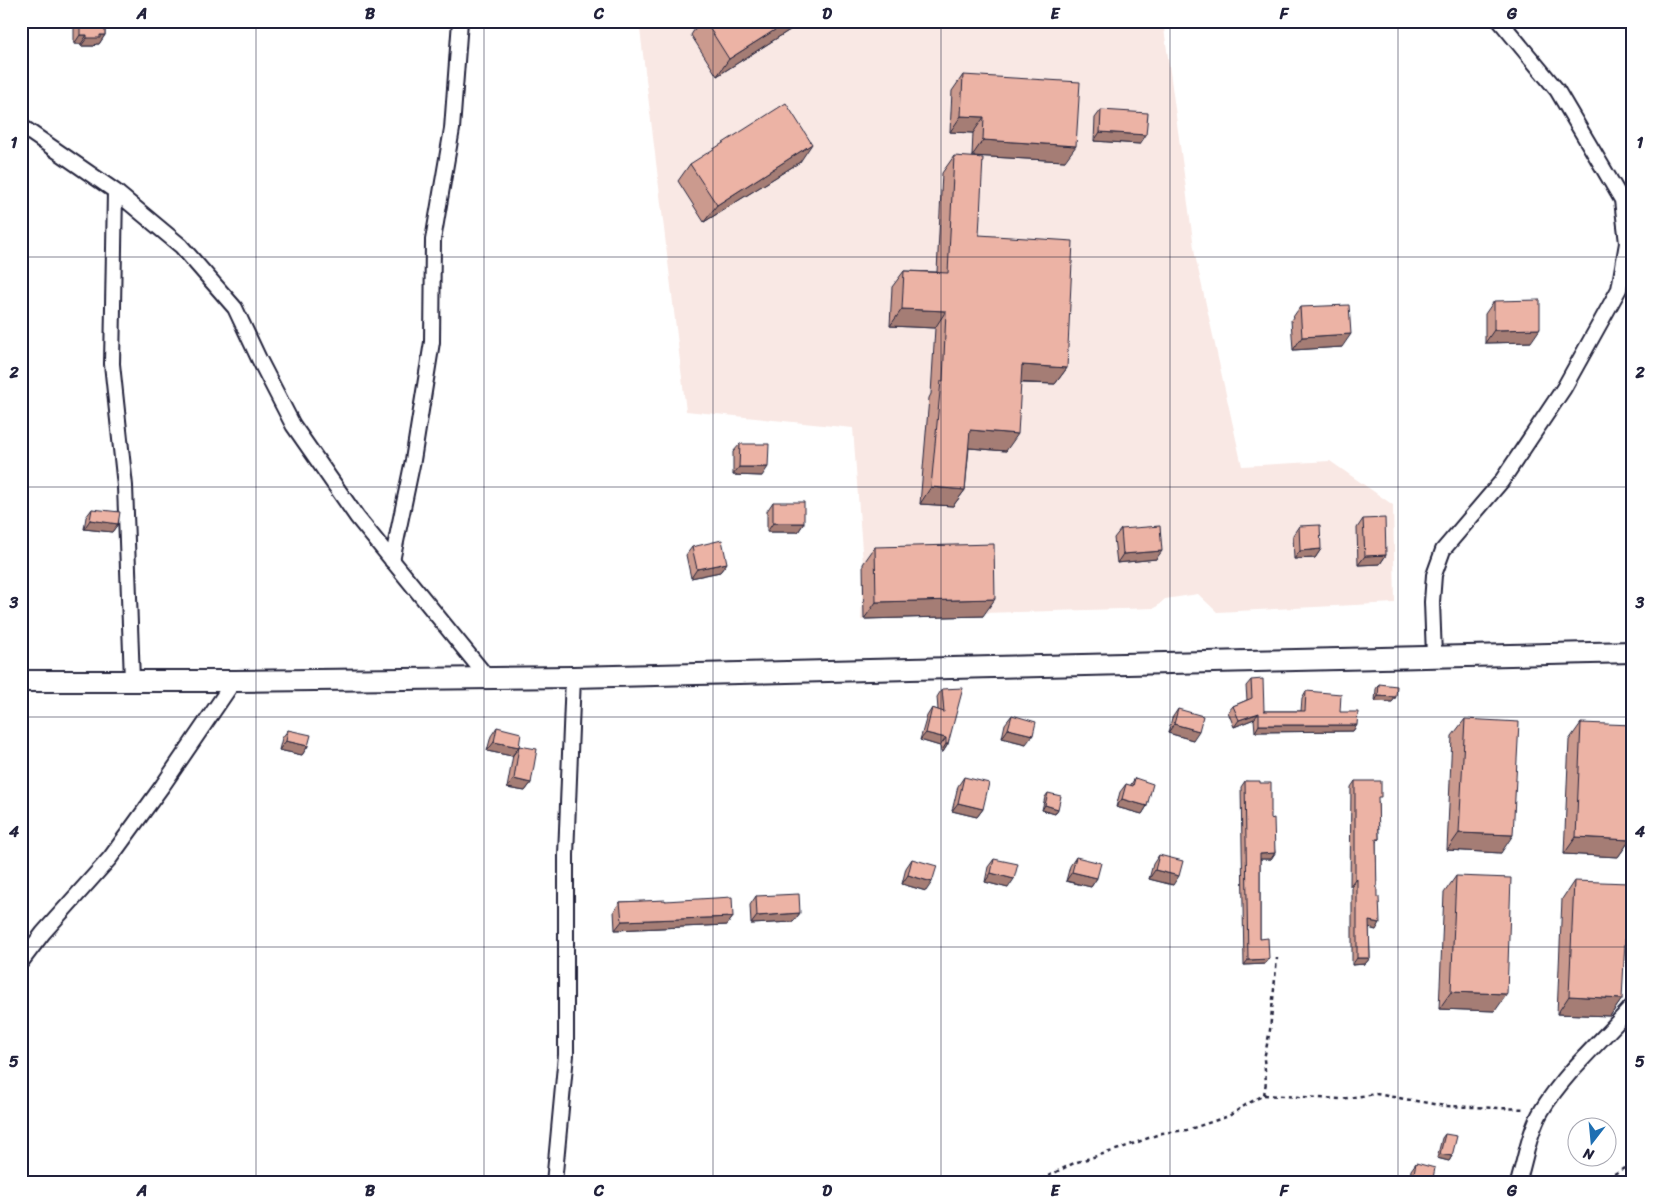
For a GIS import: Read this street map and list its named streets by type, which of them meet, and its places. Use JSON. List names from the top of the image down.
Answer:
{
  "north": "bottom",
  "grid": {
    "columns": [
      "A",
      "B",
      "C",
      "D",
      "E",
      "F",
      "G"
    ],
    "rows": [
      "1",
      "2",
      "3",
      "4",
      "5"
    ]
  }
}
